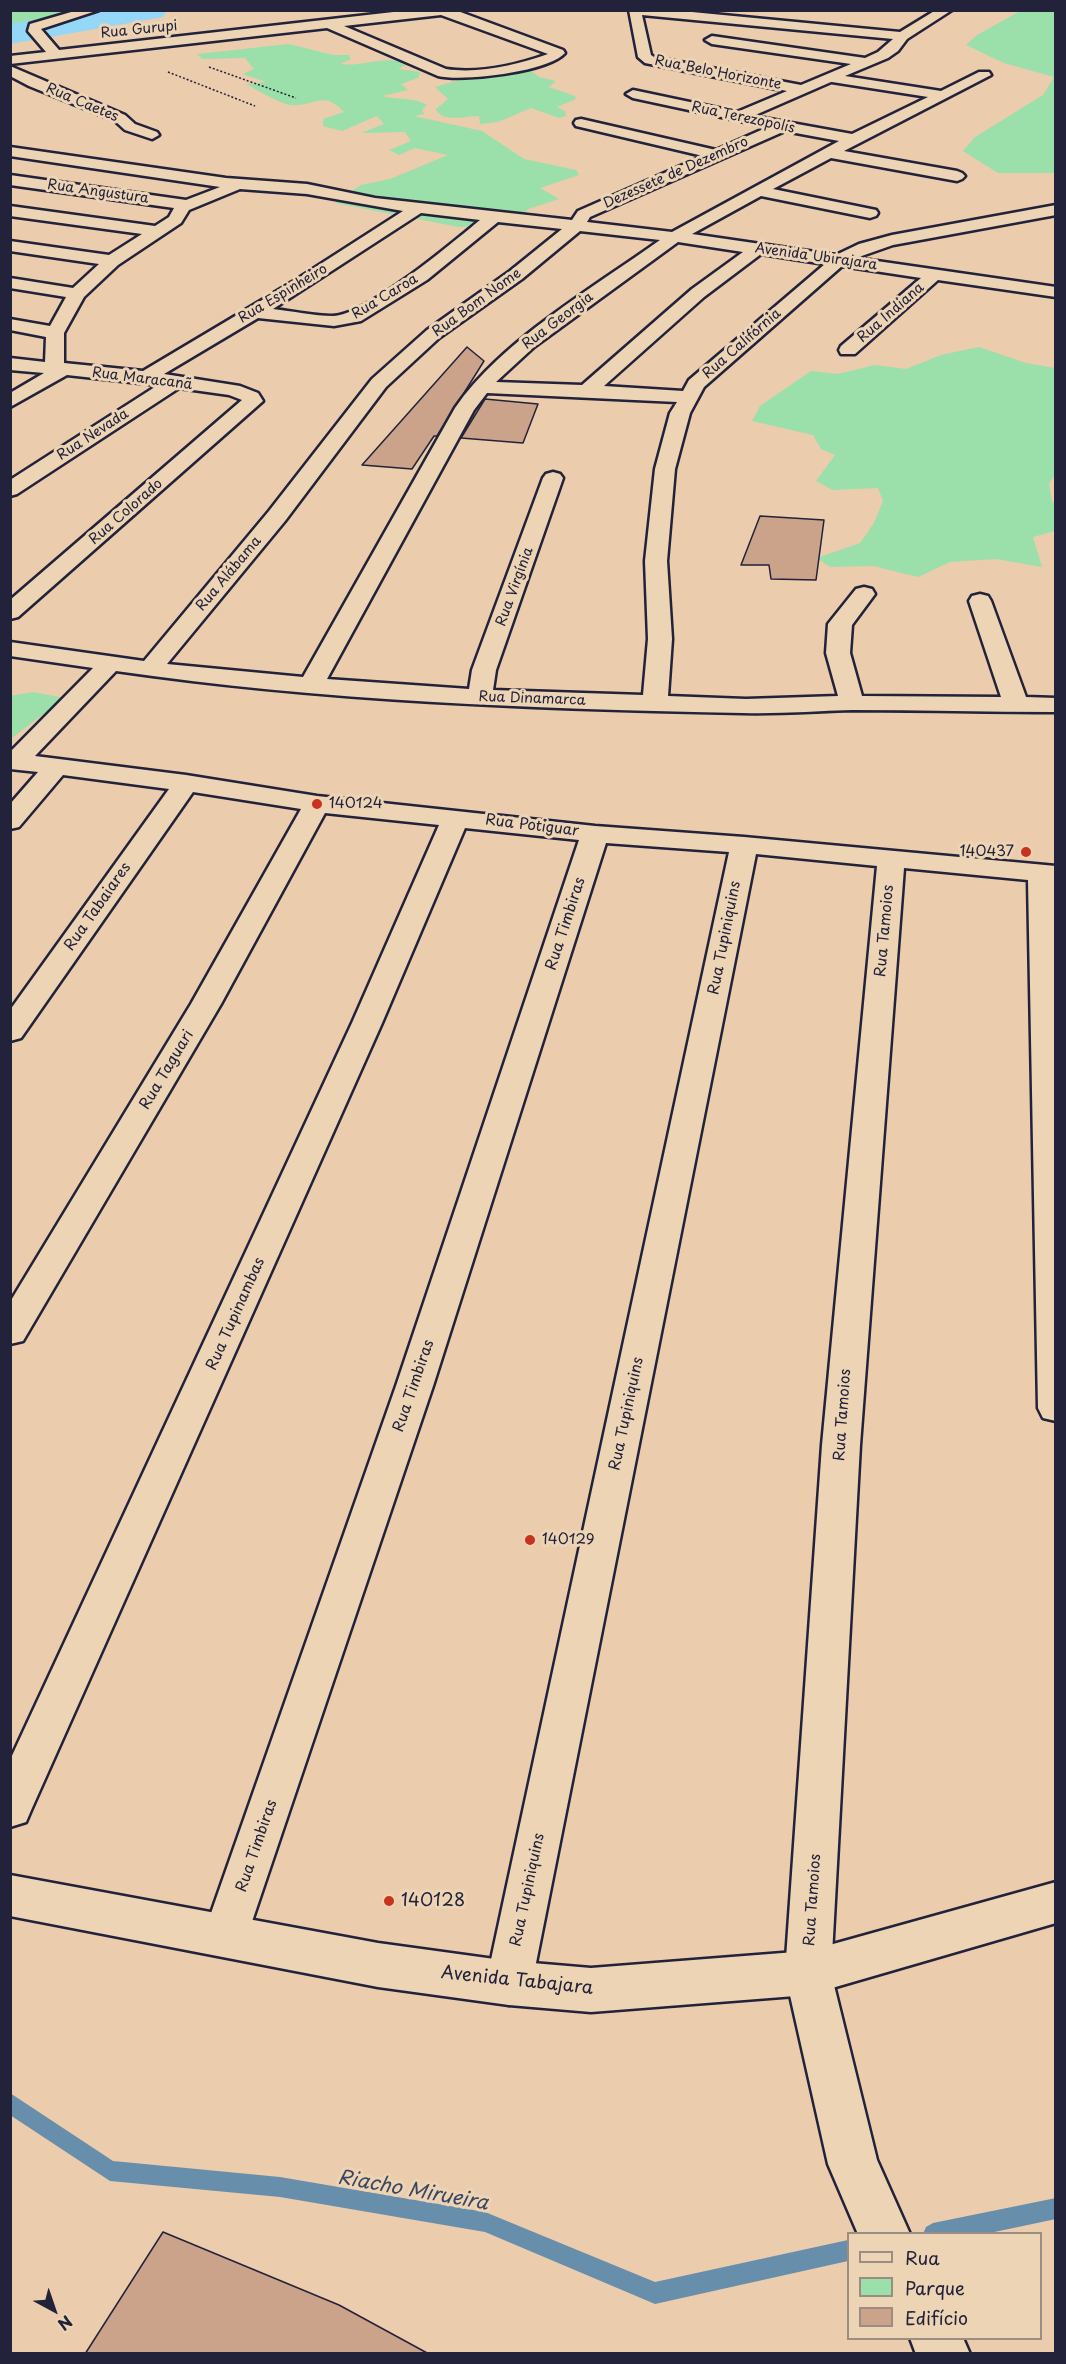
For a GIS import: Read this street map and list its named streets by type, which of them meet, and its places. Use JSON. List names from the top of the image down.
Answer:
{
  "streets": {
    "street": [
      "Rua Gurupi",
      "Rua Belo Horizonte",
      "Rua Caetes",
      "Rua Terezopolis",
      "Dezessete de Dezembro",
      "Rua Angustura",
      "Avenida Ubirajara",
      "Rua Espinheiro",
      "Rua Caroa",
      "Rua Bom Nome",
      "Rua Indiana",
      "Rua Georgia",
      "Rua Califórnia",
      "Rua Maracanã",
      "Rua Nevada",
      "Rua Colorado",
      "Rua Alábama",
      "Rua Virgínia",
      "Rua Dinamarca",
      "Rua Potiguar",
      "Rua Tabaiares",
      "Rua Timbiras",
      "Rua Tamoios",
      "Rua Tupiniquins",
      "Rua Taguari",
      "Rua Tupinambas",
      "Avenida Tabajara"
    ]
  },
  "crossings": [
    ["Rua Terezopolis", "Dezessete de Dezembro"],
    ["Rua Terezopolis", "Rua Georgia"],
    ["Dezessete de Dezembro", "Avenida Ubirajara"],
    ["Dezessete de Dezembro", "Rua Bom Nome"],
    ["Avenida Ubirajara", "Rua Espinheiro"],
    ["Avenida Ubirajara", "Rua Caroa"],
    ["Avenida Ubirajara", "Rua Bom Nome"],
    ["Avenida Ubirajara", "Rua Indiana"],
    ["Avenida Ubirajara", "Rua Georgia"],
    ["Avenida Ubirajara", "Rua Califórnia"],
    ["Rua Espinheiro", "Rua Caroa"],
    ["Rua Espinheiro", "Rua Maracanã"],
    ["Rua Bom Nome", "Rua Alábama"],
    ["Rua Georgia", "Rua Dinamarca"],
    ["Rua Califórnia", "Rua Dinamarca"],
    ["Rua Maracanã", "Rua Nevada"],
    ["Rua Maracanã", "Rua Colorado"],
    ["Rua Alábama", "Rua Dinamarca"],
    ["Rua Virgínia", "Rua Dinamarca"],
    ["Rua Potiguar", "Rua Tabaiares"],
    ["Rua Potiguar", "Rua Timbiras"],
    ["Rua Potiguar", "Rua Tamoios"],
    ["Rua Potiguar", "Rua Tupiniquins"],
    ["Rua Potiguar", "Rua Taguari"],
    ["Rua Potiguar", "Rua Tupinambas"],
    ["Rua Timbiras", "Avenida Tabajara"],
    ["Rua Tamoios", "Avenida Tabajara"],
    ["Rua Tupiniquins", "Avenida Tabajara"]
  ],
  "water": ["Riacho Mirueira"],
  "places": [
    "140124",
    "140437",
    "140129",
    "140128"
  ],
  "legend": ["Rua", "Parque", "Edifício"],
  "north": "bottom right"
}
